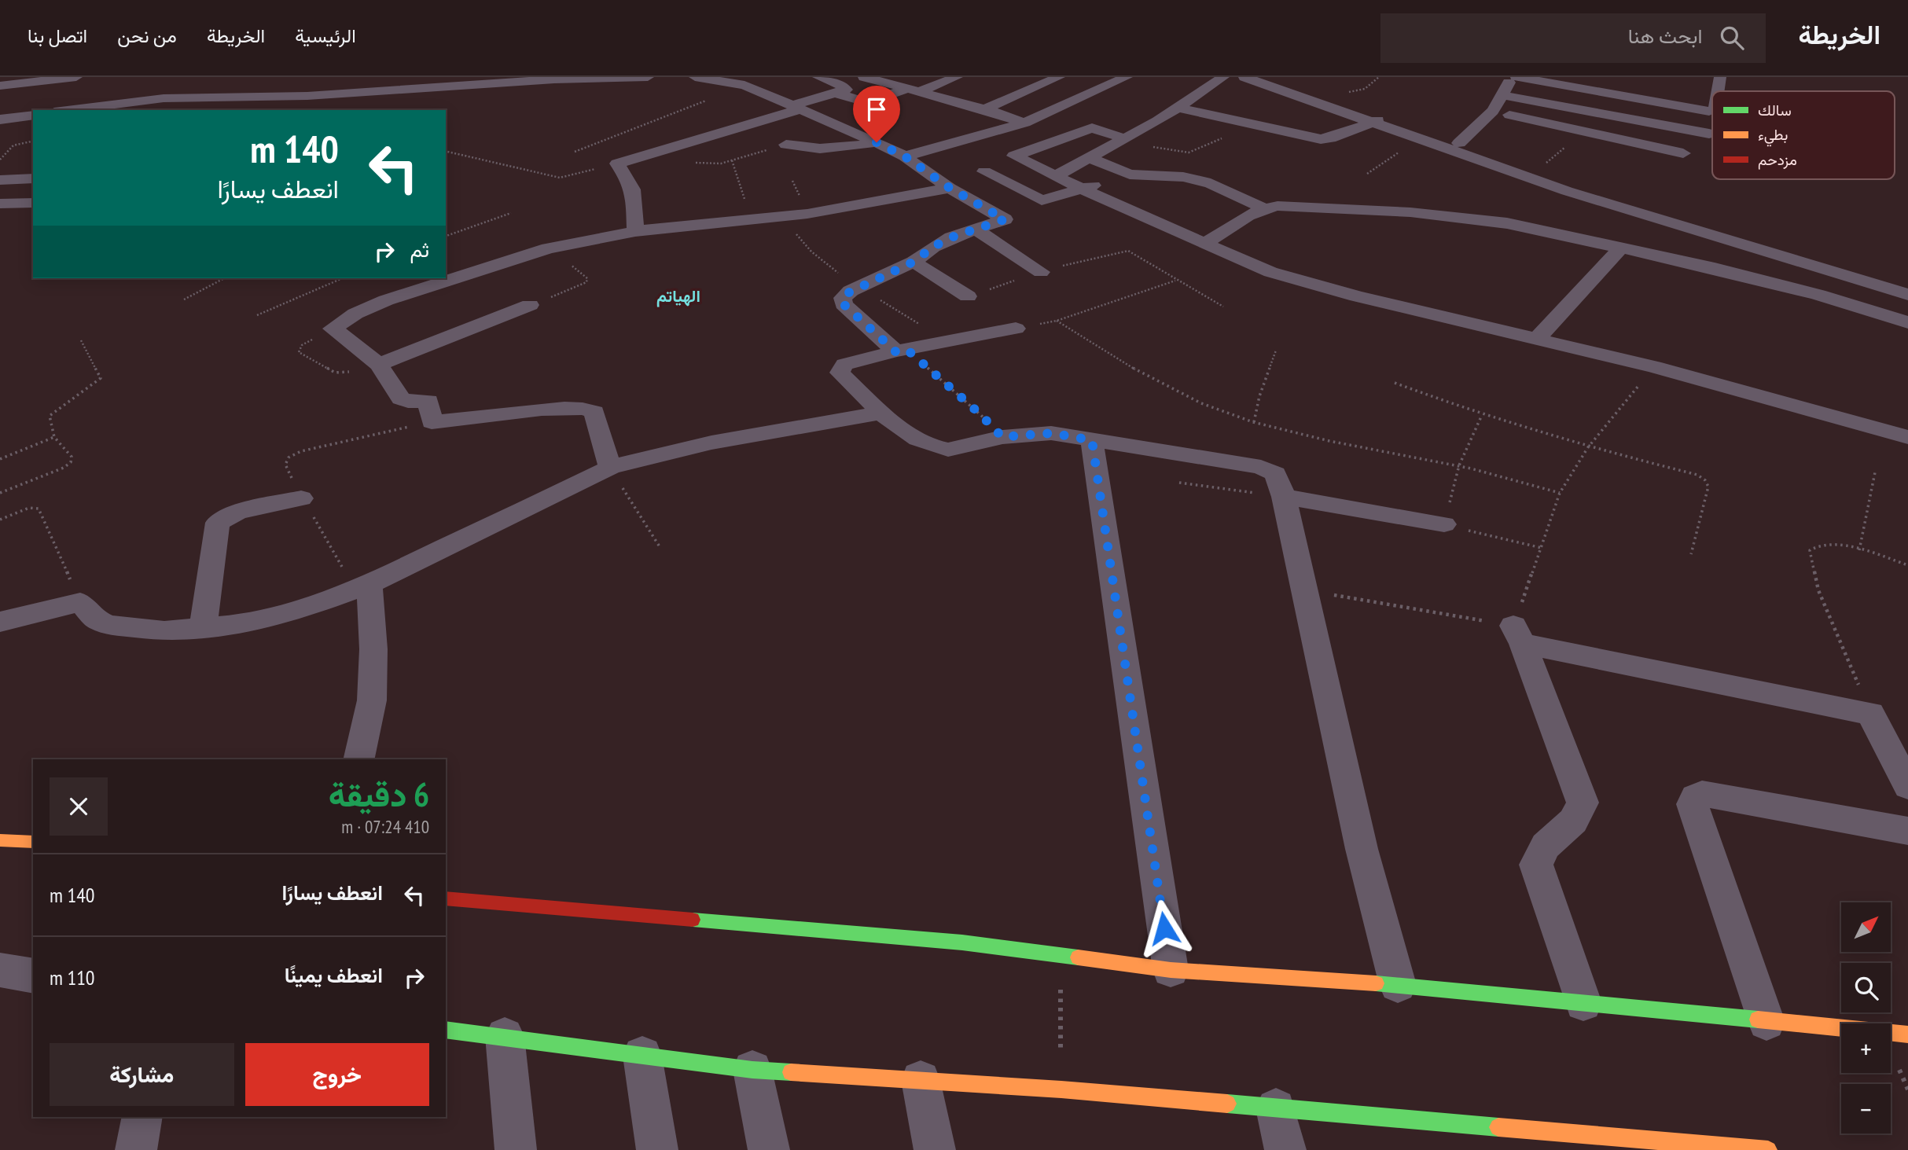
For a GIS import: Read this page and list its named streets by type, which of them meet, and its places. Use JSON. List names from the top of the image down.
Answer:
{
  "districts": ["الهياتم"],
  "legend": ["سالك", "بطيء", "مزدحم"],
  "north": "top right",
  "page": {
    "header": "الخريطة",
    "search": "ابحث هنا",
    "nav": [
      "الرئيسية",
      "الخريطة",
      "من نحن",
      "اتصل بنا"
    ],
    "turn": ["140 m", "انعطف يسارًا"],
    "then": "ثم",
    "heading": ["6 دقيقة", "410 m · 07:24"],
    "list": [
      {
        "name": "انعطف يسارًا",
        "value": "140 m"
      },
      {
        "name": "انعطف يمينًا",
        "value": "110 m"
      }
    ],
    "map_buttons": ["+", "−"],
    "buttons": ["خروج", "مشاركة"]
  }
}
